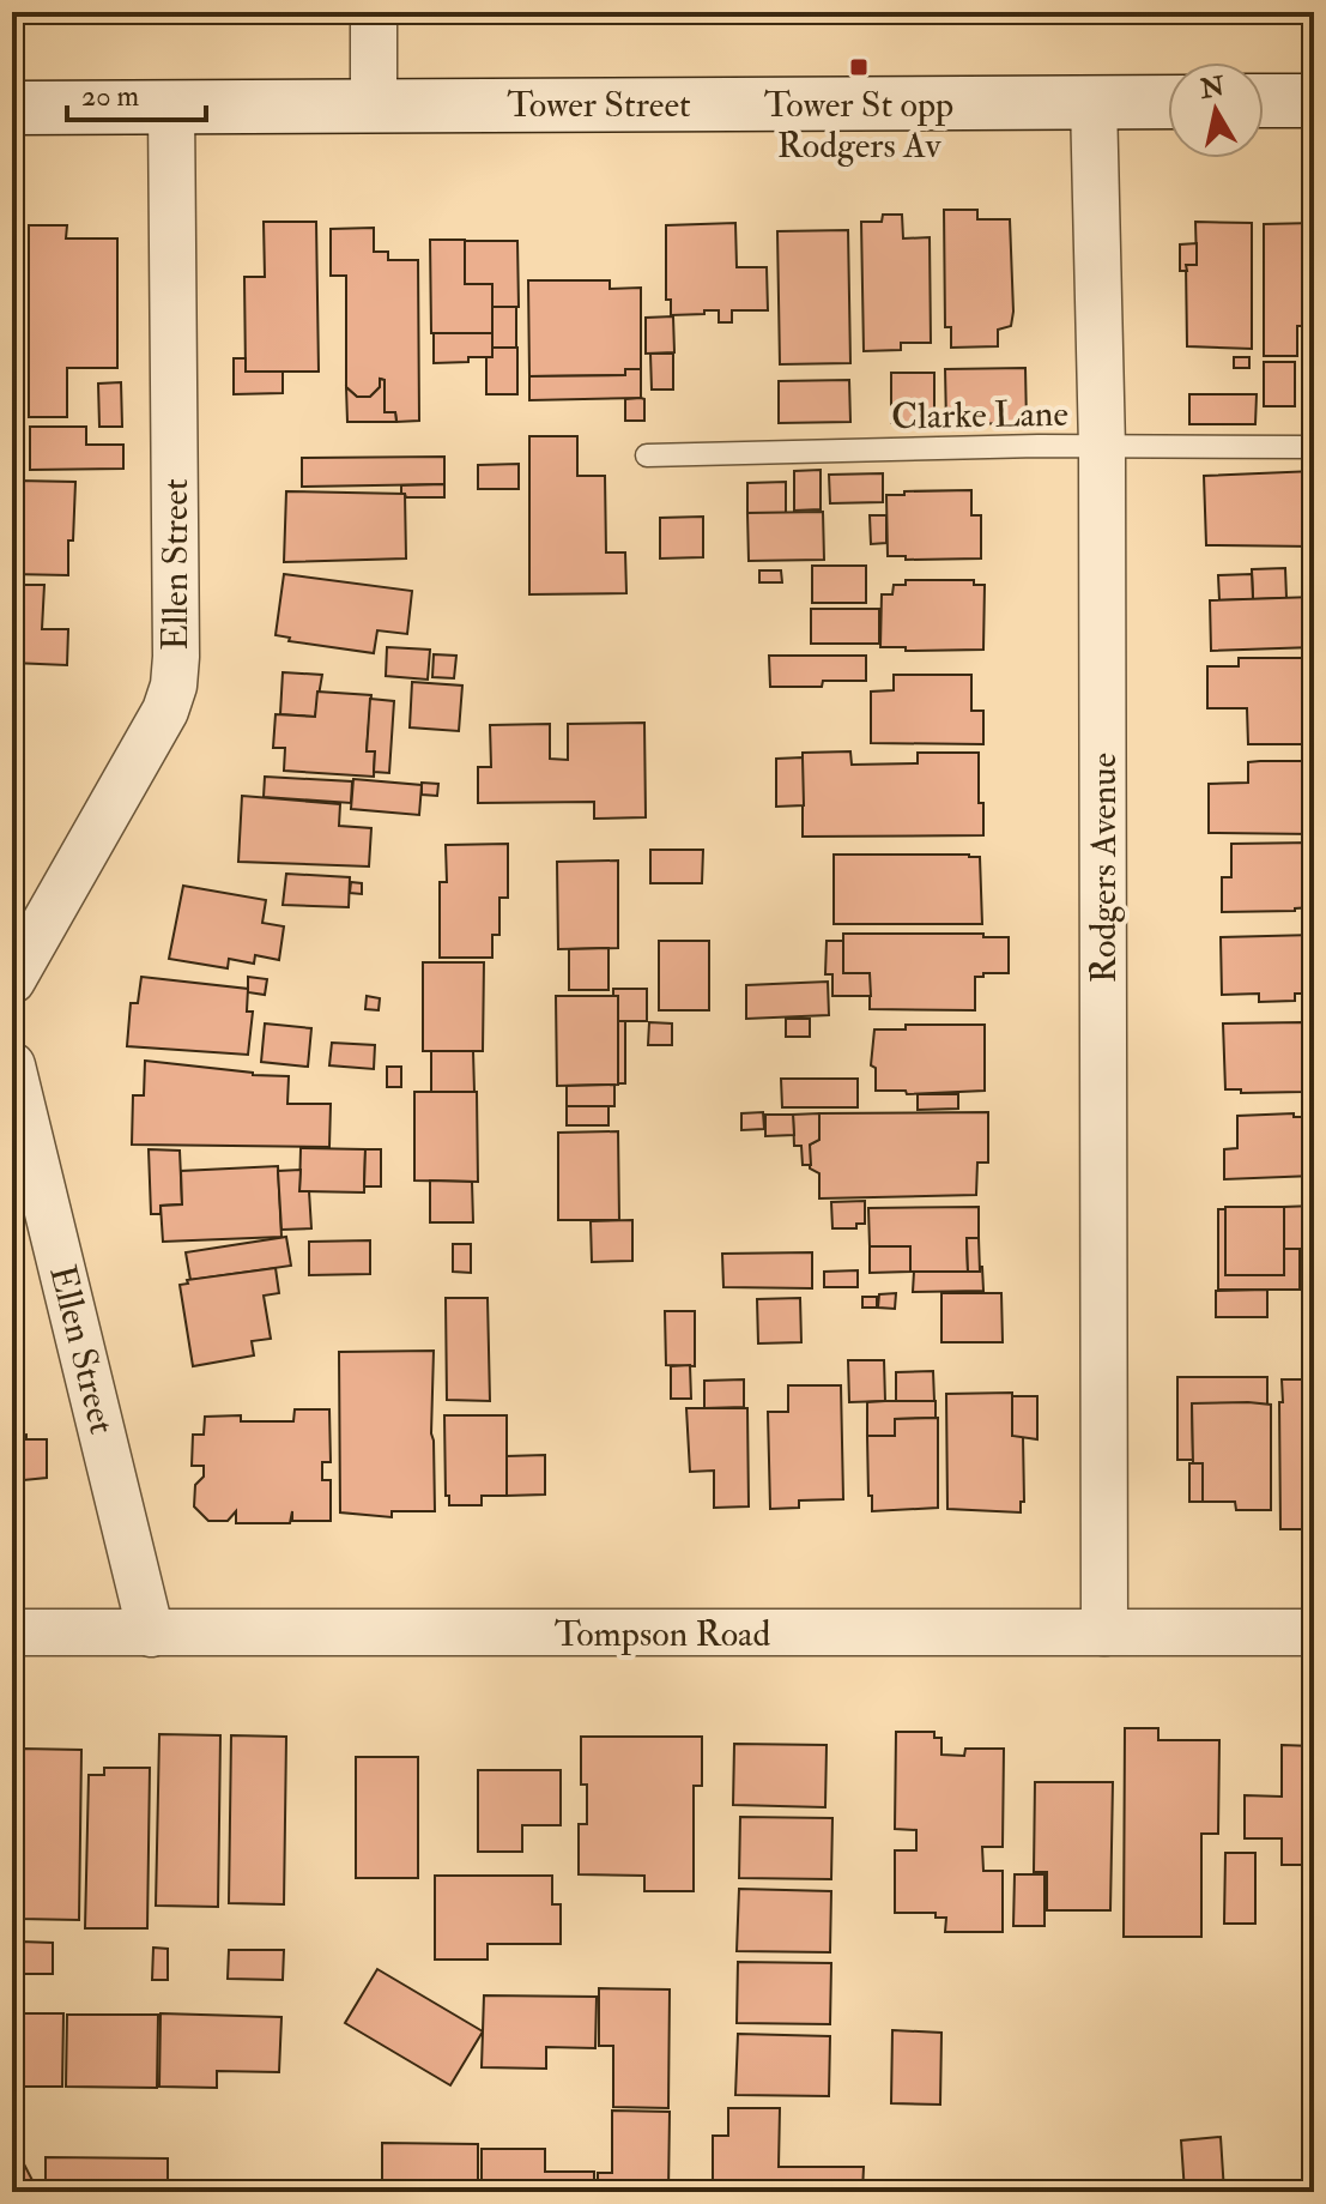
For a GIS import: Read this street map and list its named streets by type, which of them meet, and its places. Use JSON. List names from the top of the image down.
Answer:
{
  "streets": {
    "main road": ["Tower Street"],
    "street": ["Ellen Street", "Rodgers Avenue", "Tompson Road"],
    "lane": ["Clarke Lane"]
  },
  "crossings": [
    ["Tower Street", "Ellen Street"],
    ["Tower Street", "Rodgers Avenue"],
    ["Clarke Lane", "Rodgers Avenue"],
    ["Ellen Street", "Tompson Road"],
    ["Rodgers Avenue", "Tompson Road"]
  ],
  "places": {
    "transit": ["Tower St opp Rodgers Av"]
  },
  "scale_bar": "20 m",
  "north": "top"
}
